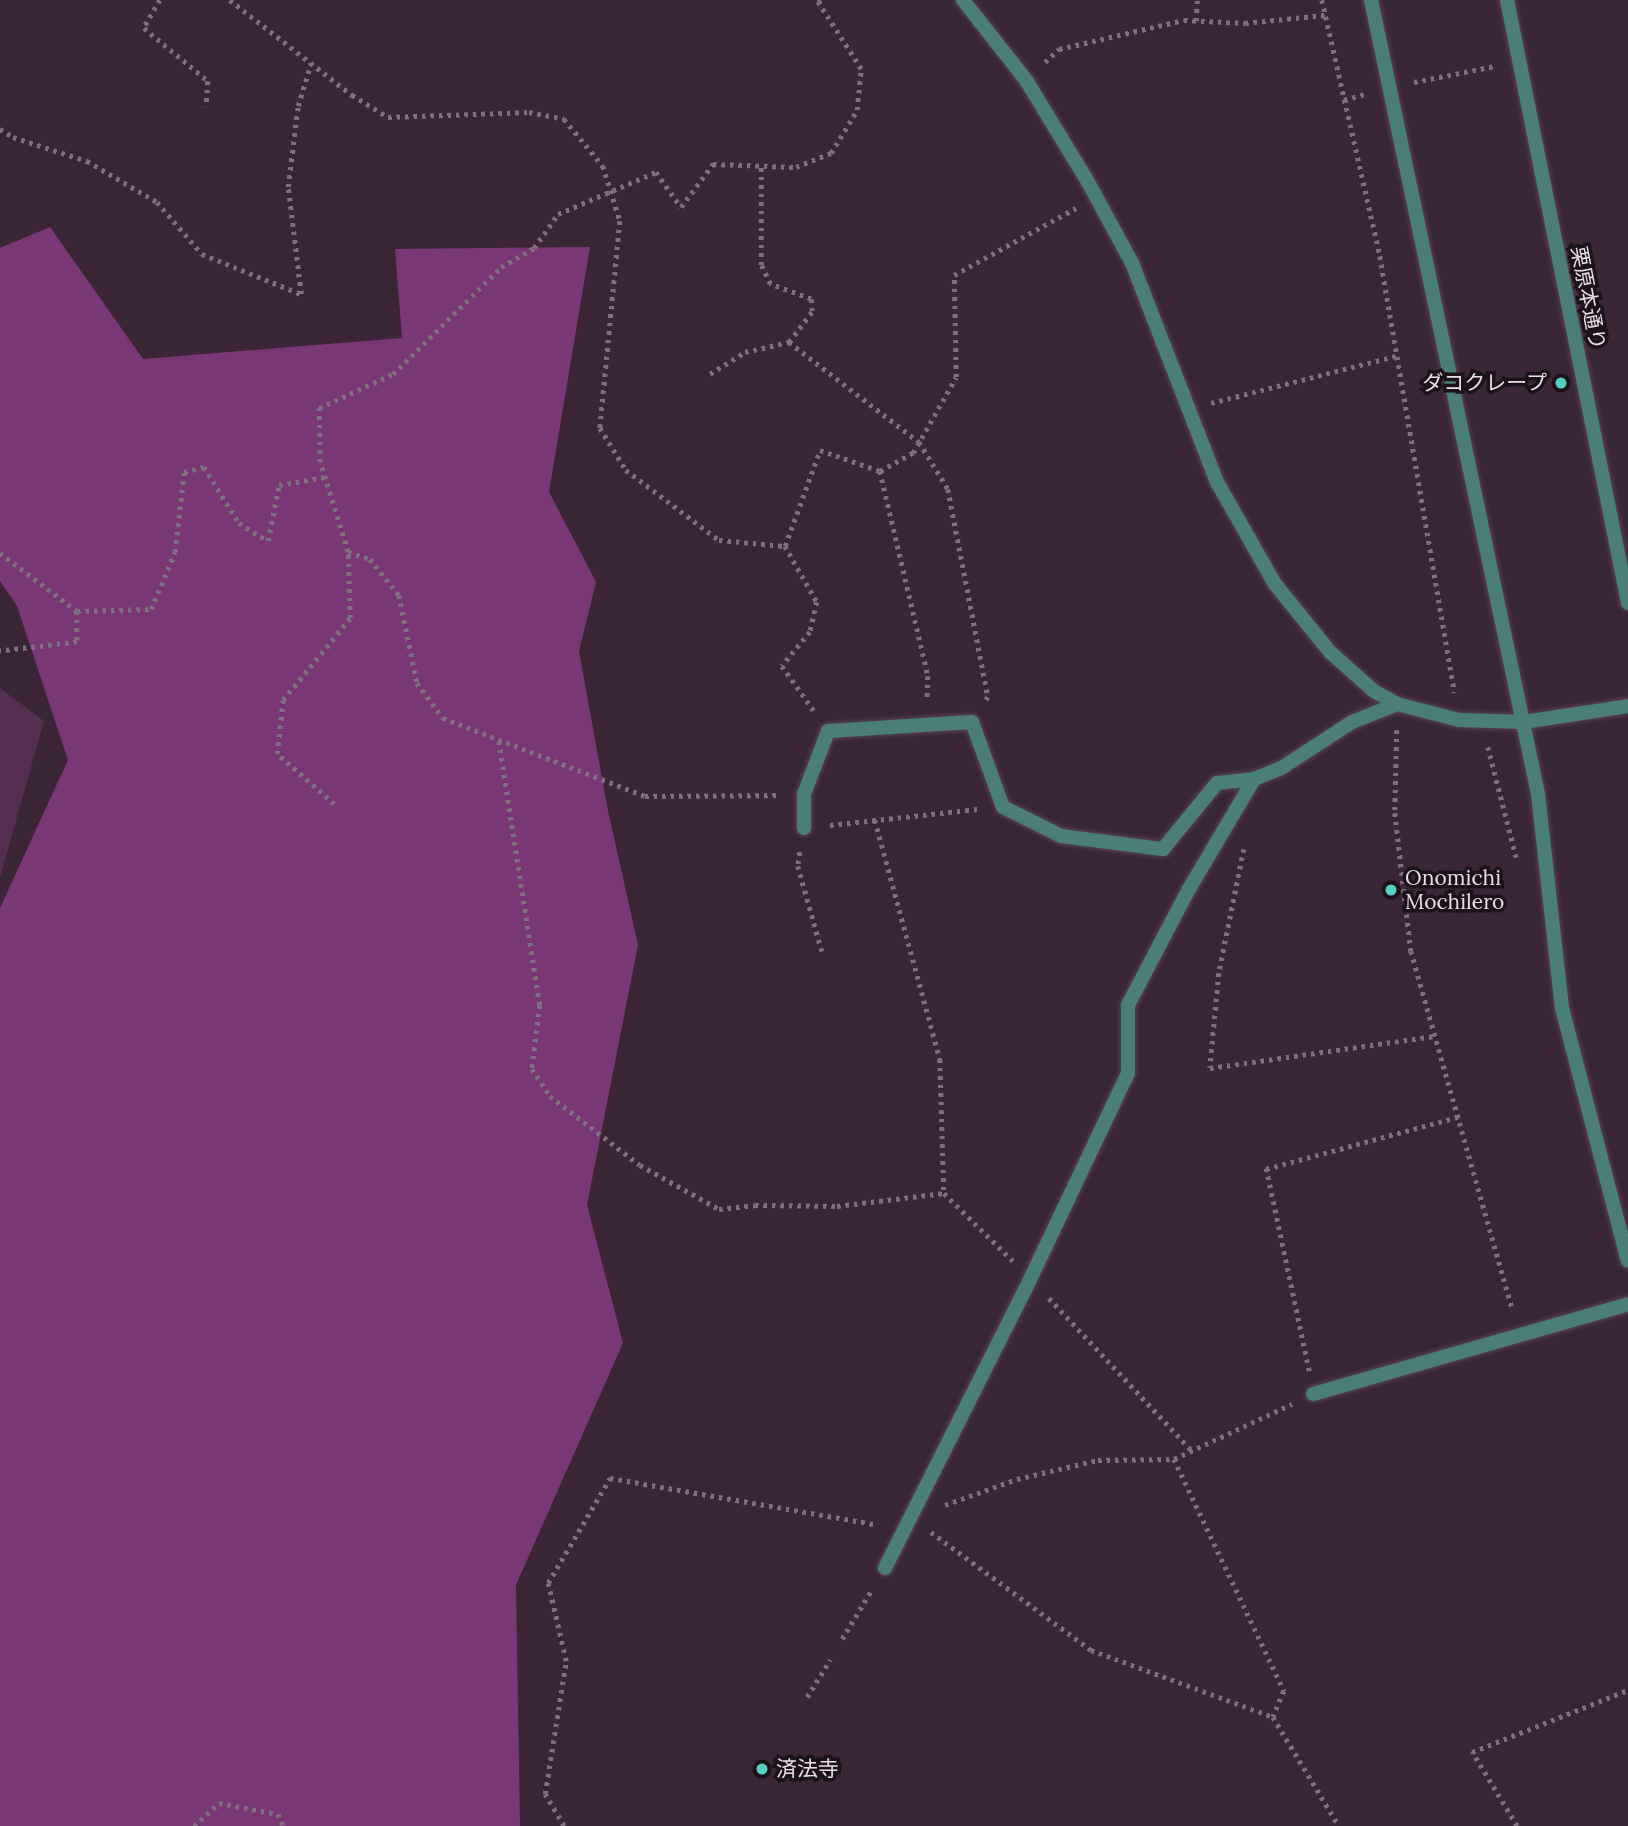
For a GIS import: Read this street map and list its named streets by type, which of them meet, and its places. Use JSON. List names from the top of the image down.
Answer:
{
  "streets": {
    "street": ["栗原本通り"]
  },
  "places": ["ダコクレープ", "Onomichi Mochilero", "済法寺"]
}
